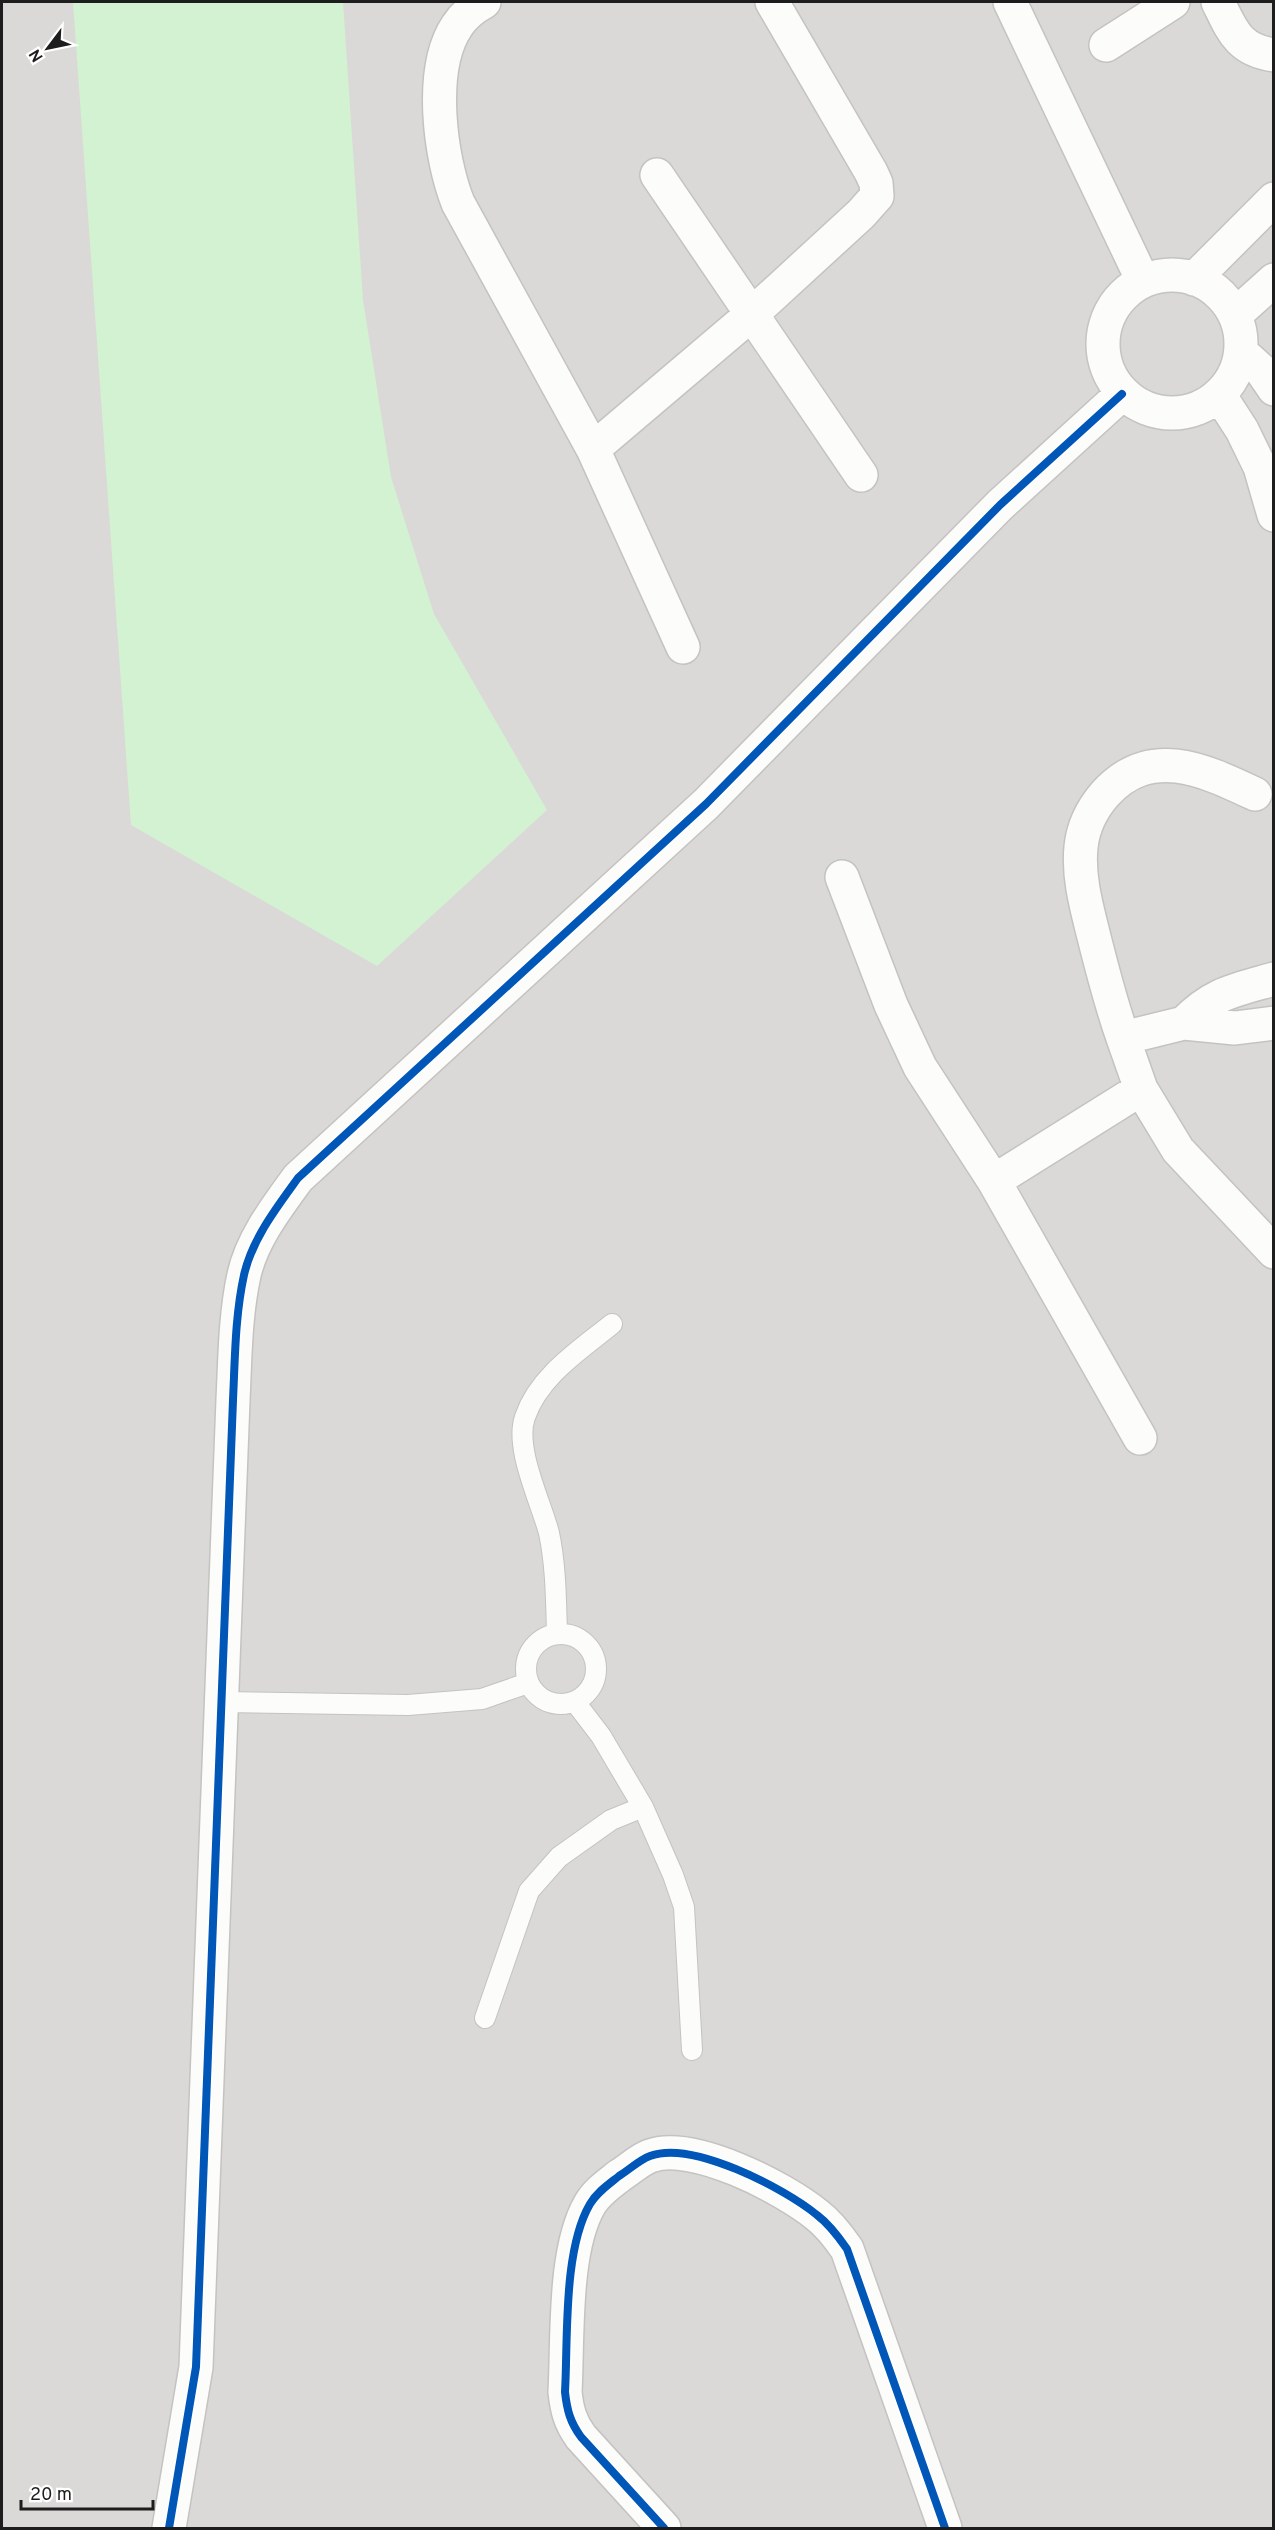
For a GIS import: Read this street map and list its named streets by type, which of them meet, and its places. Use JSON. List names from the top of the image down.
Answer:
{
  "scale_bar": "20 m",
  "north": "bottom left"
}
